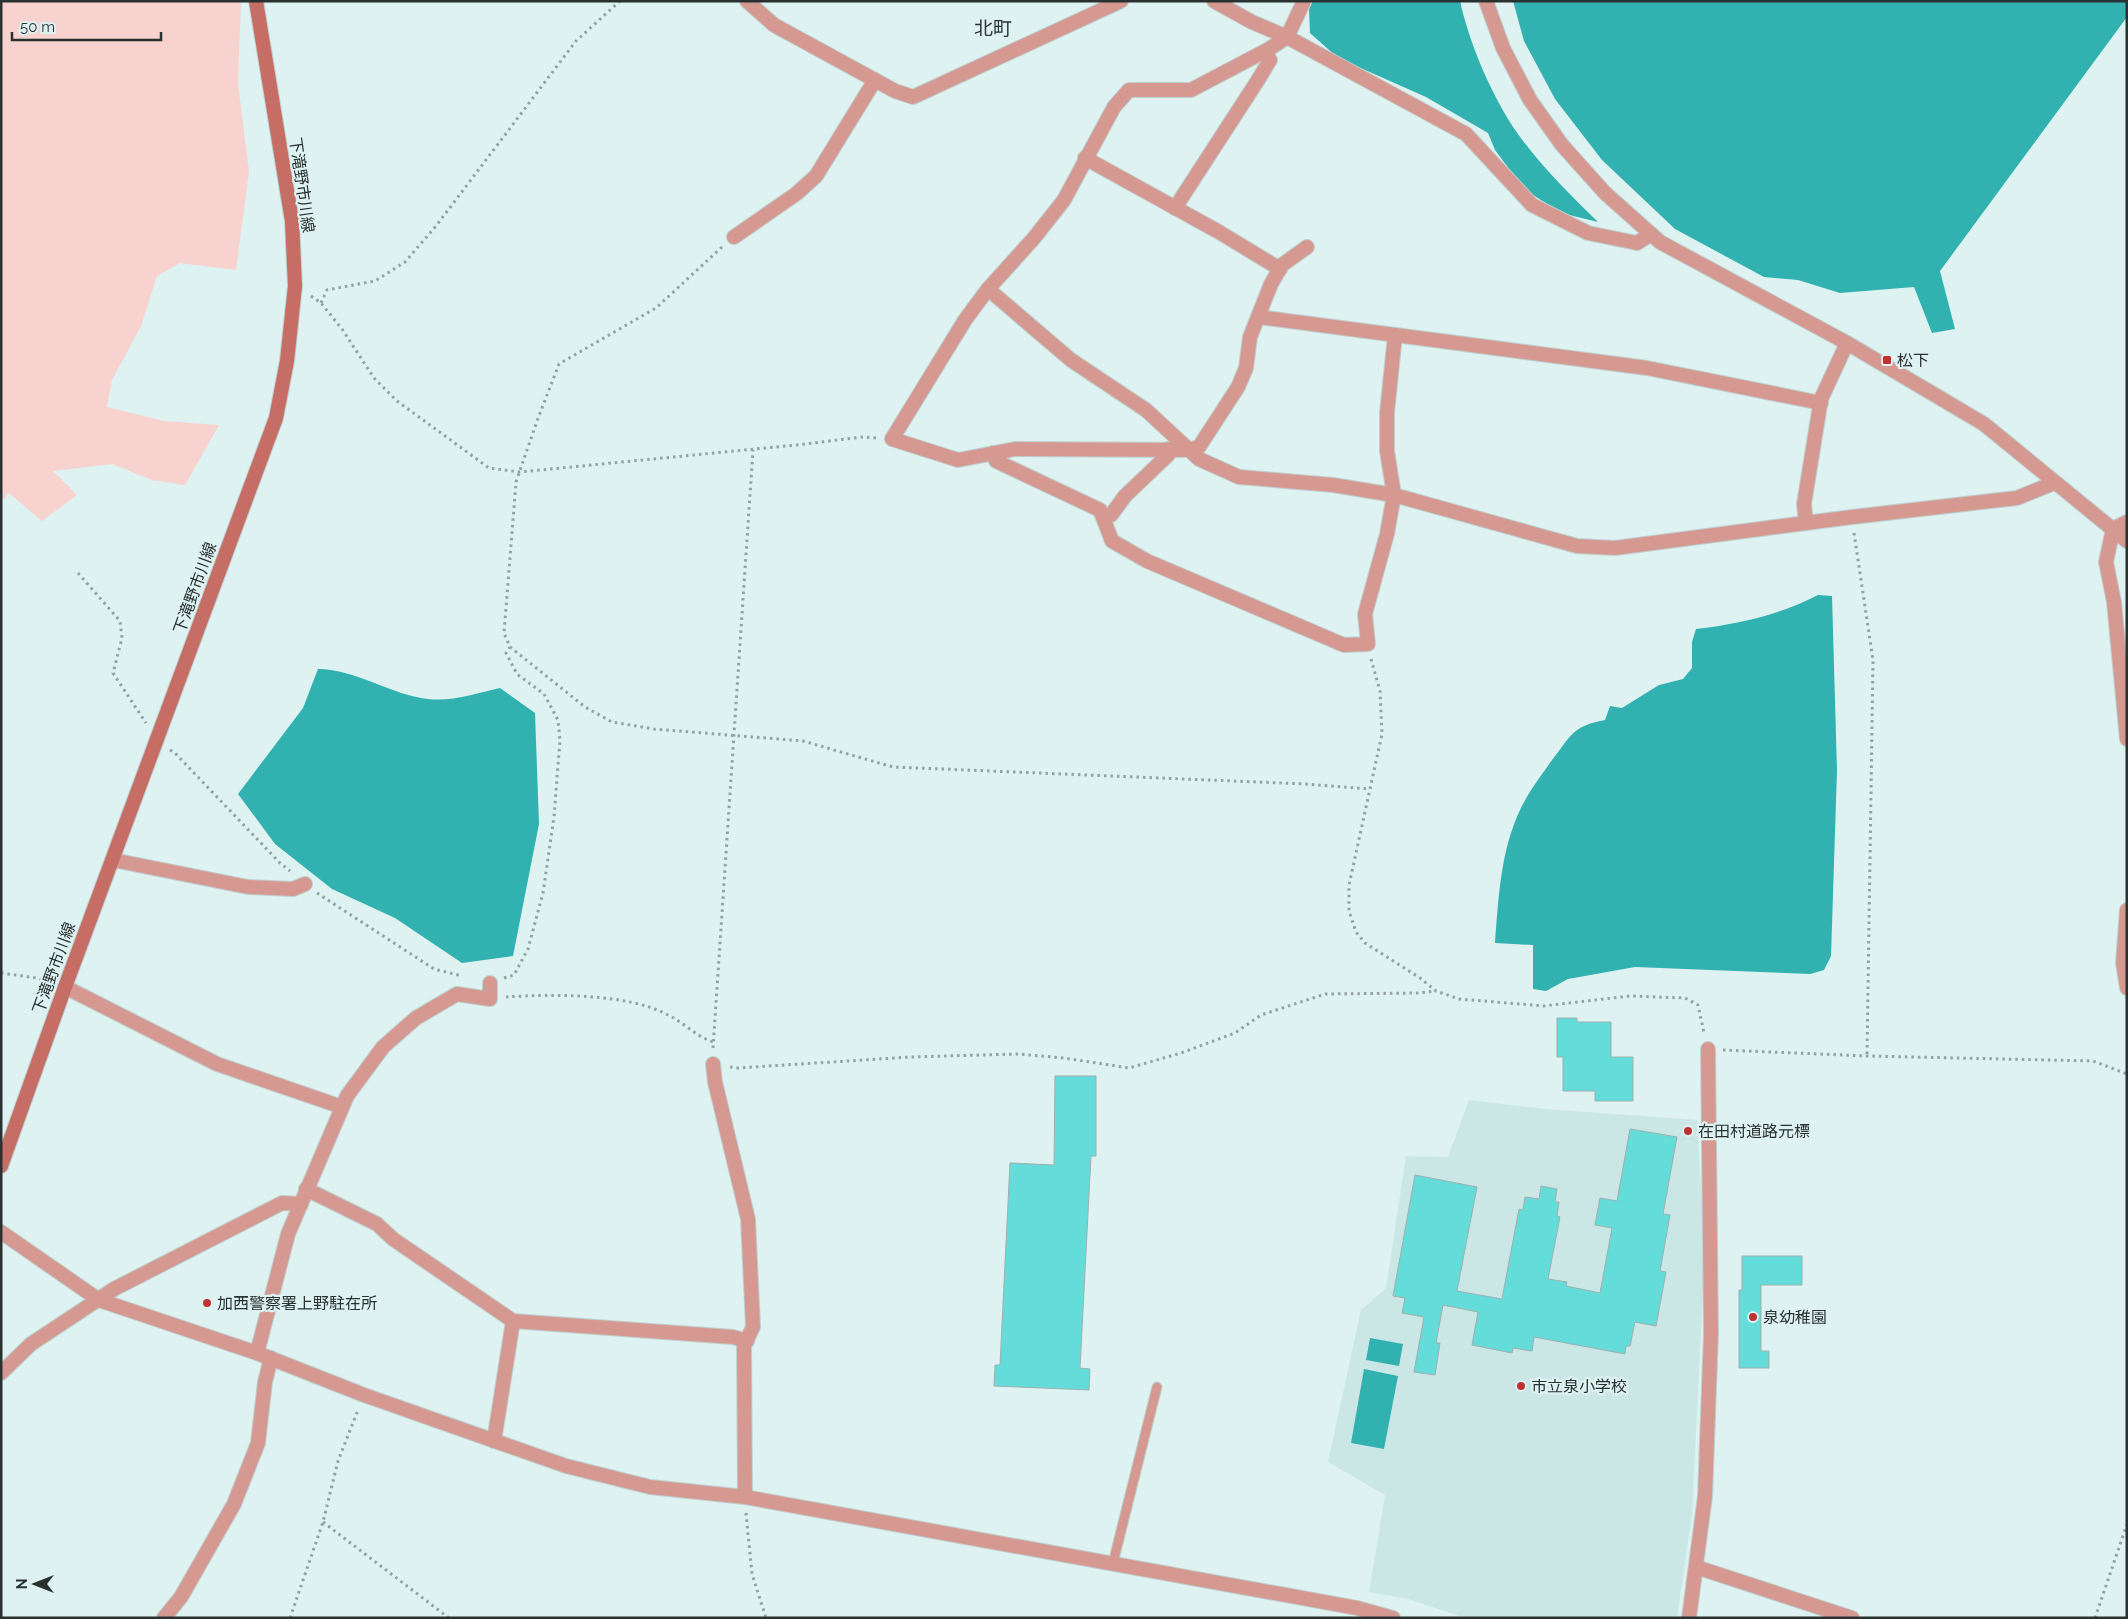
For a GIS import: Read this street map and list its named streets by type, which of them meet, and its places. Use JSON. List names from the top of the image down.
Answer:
{
  "streets": {
    "main road": ["下滝野市川線"]
  },
  "districts": ["北町"],
  "places": {
    "transit": ["松下"],
    "other": [
      "在田村道路元標",
      "加西警察署上野駐在所",
      "泉幼稚園",
      "市立泉小学校"
    ]
  },
  "scale_bar": "50 m",
  "north": "left"
}
